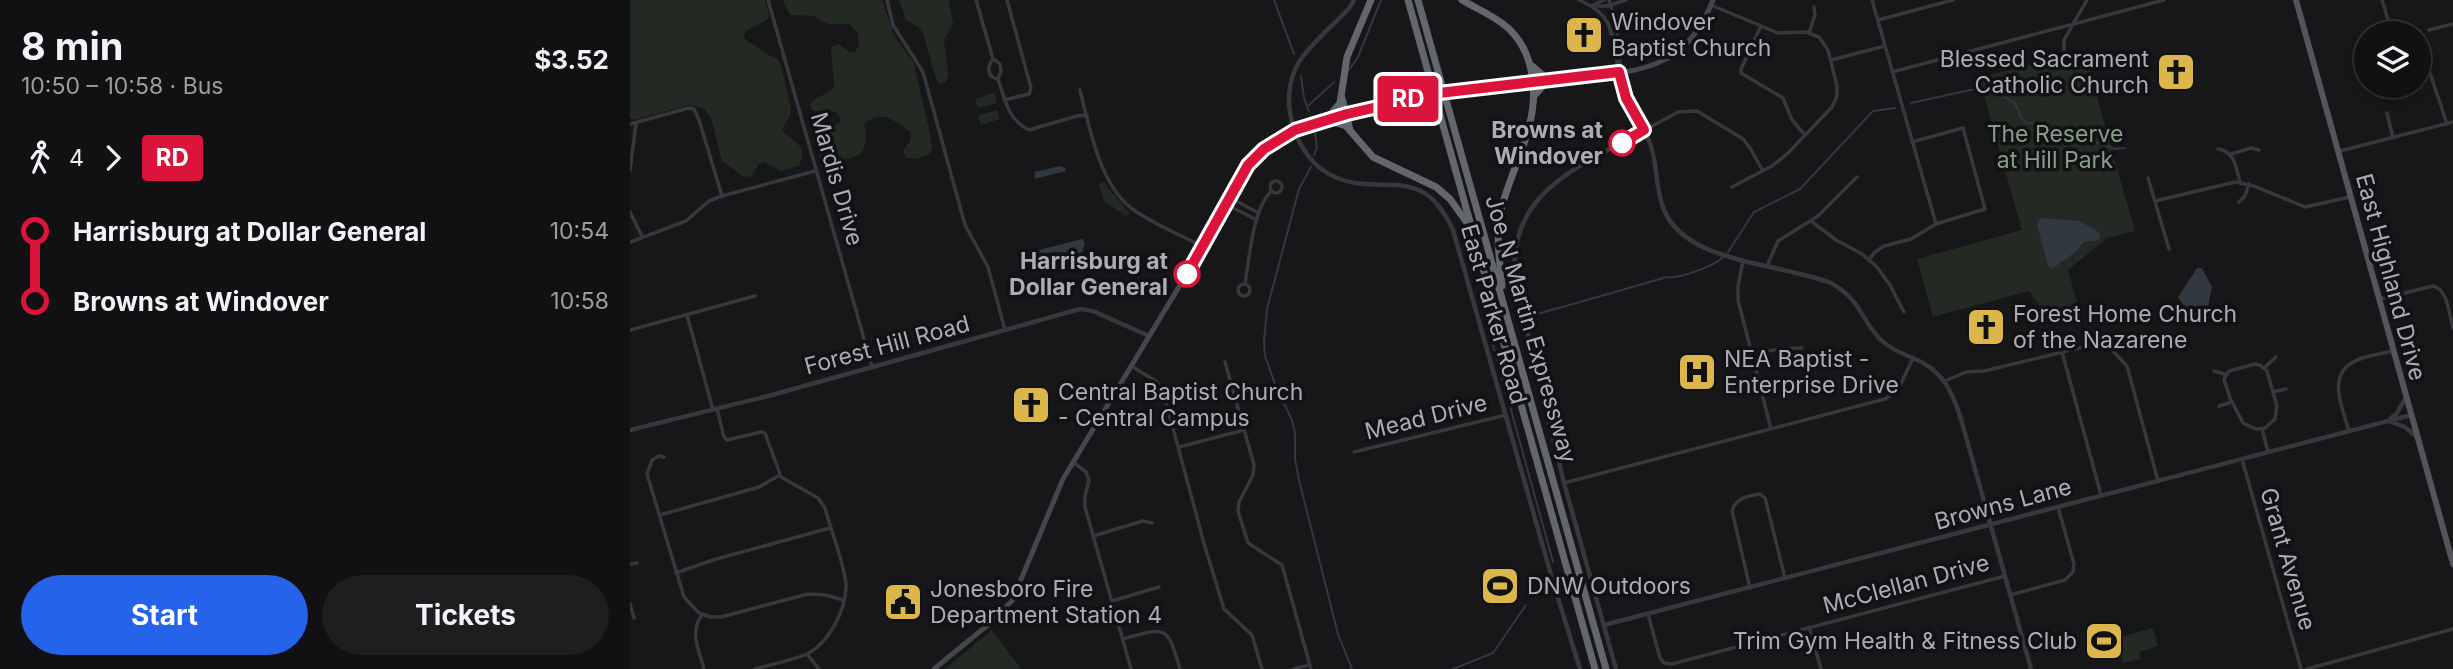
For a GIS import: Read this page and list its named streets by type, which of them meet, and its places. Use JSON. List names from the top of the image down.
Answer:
{
  "streets": {
    "highway": ["Joe N Martin Expressway"],
    "main road": ["East Highland Drive"],
    "street": [
      "Mardis Drive",
      "East Parker Road",
      "Forest Hill Road",
      "Mead Drive",
      "Browns Lane",
      "Grant Avenue",
      "McClellan Drive"
    ]
  },
  "crossings": [
    ["Mardis Drive", "Forest Hill Road"],
    ["East Highland Drive", "Browns Lane"],
    ["East Parker Road", "Mead Drive"],
    ["Browns Lane", "Grant Avenue"],
    ["Browns Lane", "McClellan Drive"]
  ],
  "parks": ["The Reserve at Hill Park"],
  "places": {
    "church": [
      "Windover Baptist Church",
      "Blessed Sacrament Catholic Church",
      "Forest Home Church of the Nazarene",
      "Central Baptist Church - Central Campus"
    ],
    "other": ["Browns at Windover", "Harrisburg at Dollar General"],
    "hospital": ["NEA Baptist - Enterprise Drive"],
    "sports": ["DNW Outdoors", "Trim Gym Health & Fitness Club"],
    "public building": ["Jonesboro Fire Department Station 4"]
  },
  "lines": ["bus line RD"],
  "page": {
    "heading": ["8 min", "10:50 – 10:58 · Bus", "$3.52"],
    "on_map": "RD",
    "legs": ["4", "RD"],
    "list": [
      {
        "name": "Harrisburg at Dollar General",
        "value": "10:54"
      },
      {
        "name": "Browns at Windover",
        "value": "10:58"
      }
    ],
    "buttons": ["Start", "Tickets"]
  }
}
